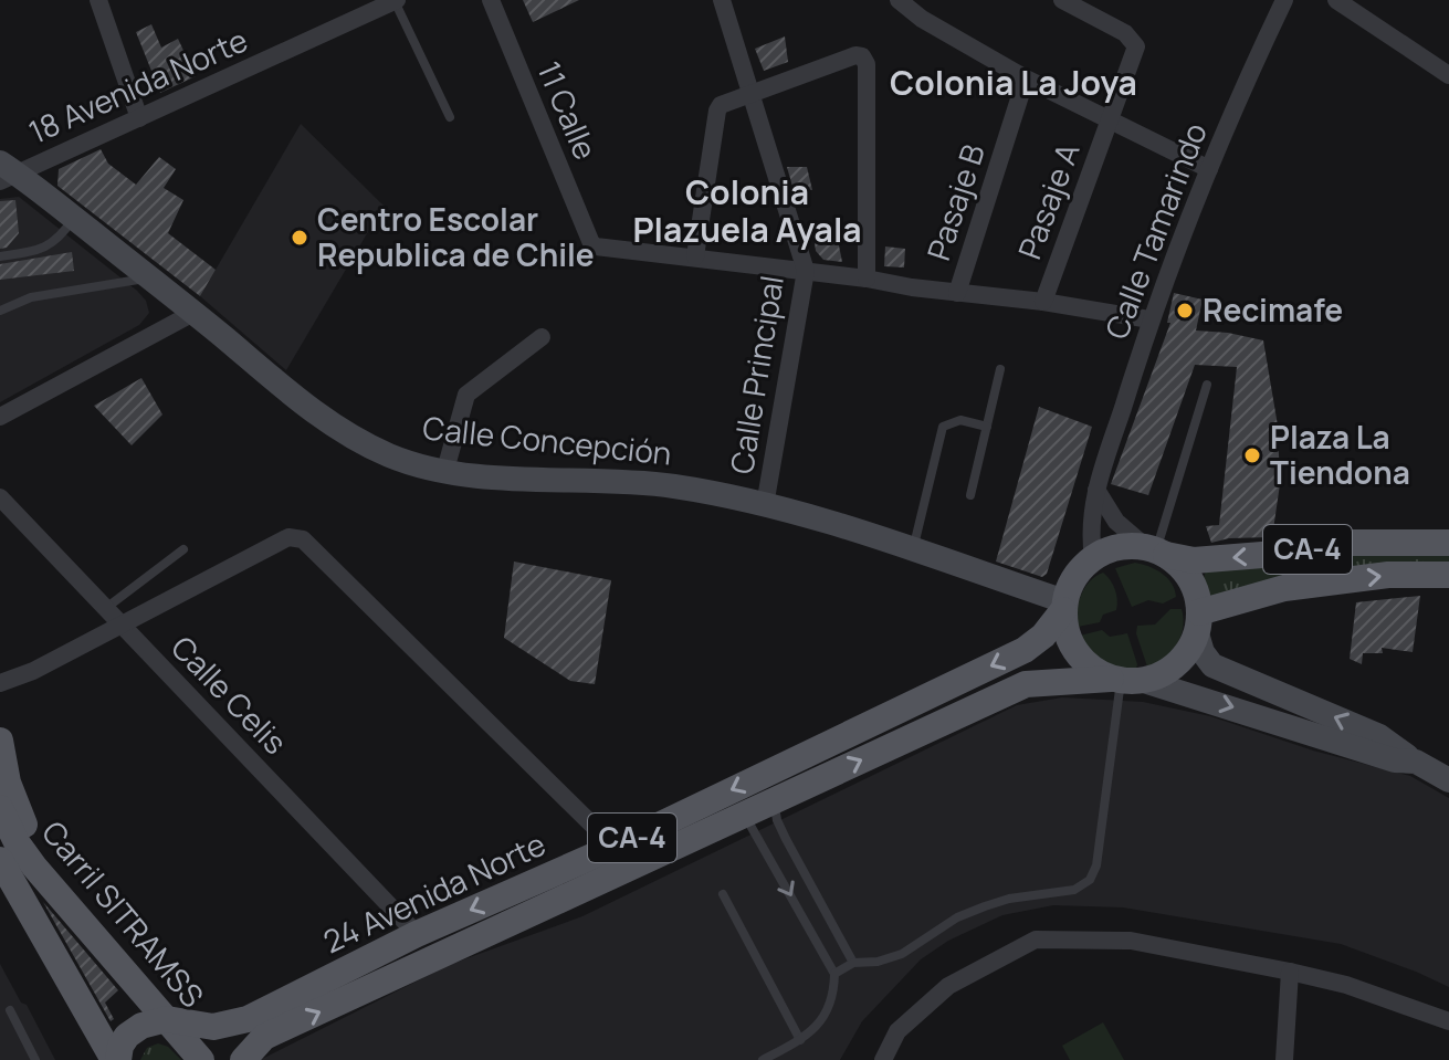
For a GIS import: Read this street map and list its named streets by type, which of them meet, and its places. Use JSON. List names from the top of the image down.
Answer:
{
  "streets": {
    "main road": ["CA-4", "24 Avenida Norte", "Carril SITRAMSS"],
    "street": [
      "18 Avenida Norte",
      "11 Calle",
      "Pasaje A",
      "Pasaje B",
      "Calle Tamarindo",
      "Calle Principal",
      "Calle Concepción",
      "Calle Celis"
    ]
  },
  "crossings": [
    ["18 Avenida Norte", "Calle Concepción"],
    ["Calle Tamarindo", "Calle Concepción"],
    ["Calle Tamarindo", "CA-4"],
    ["Calle Tamarindo", "24 Avenida Norte"],
    ["Calle Principal", "Calle Concepción"],
    ["Calle Concepción", "CA-4"],
    ["Calle Concepción", "24 Avenida Norte"],
    ["CA-4", "24 Avenida Norte"],
    ["Calle Celis", "24 Avenida Norte"],
    ["24 Avenida Norte", "Carril SITRAMSS"]
  ],
  "districts": ["Colonia La Joya", "Colonia Plazuela Ayala"],
  "places": ["Centro Escolar Republica de Chile", "Recimafe", "Plaza La Tiendona"]
}
